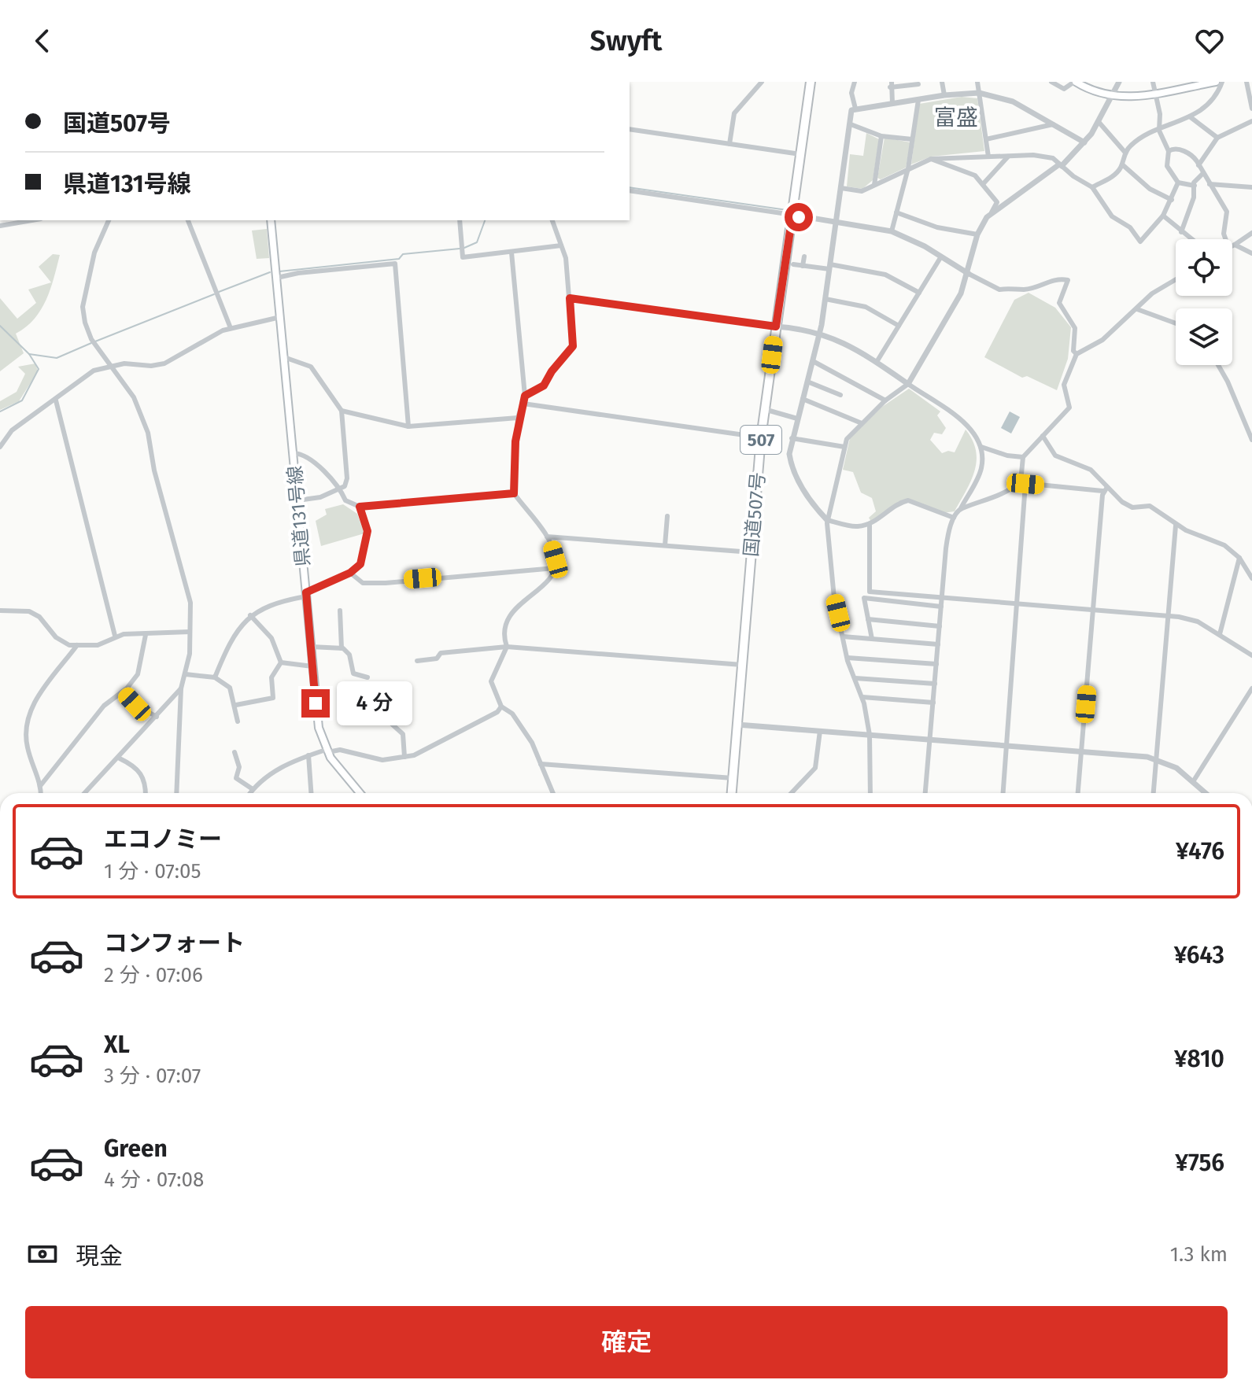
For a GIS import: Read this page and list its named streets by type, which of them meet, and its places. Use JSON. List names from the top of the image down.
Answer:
{
  "streets": {
    "highway": ["507", "国道507号"],
    "main road": ["県道131号線"]
  },
  "districts": ["富盛"],
  "page": {
    "header": "Swyft",
    "banner": ["国道507号", "県道131号線"],
    "bubble": "4 分",
    "list": [
      {
        "name": "エコノミー",
        "note": "1 分 · 07:05",
        "value": "¥476"
      },
      {
        "name": "コンフォート",
        "note": "2 分 · 07:06",
        "value": "¥643"
      },
      {
        "name": "XL",
        "note": "3 分 · 07:07",
        "value": "¥810"
      },
      {
        "name": "Green",
        "note": "4 分 · 07:08",
        "value": "¥756"
      }
    ],
    "pay": ["現金", "1.3 km"],
    "buttons": "確定"
  }
}
